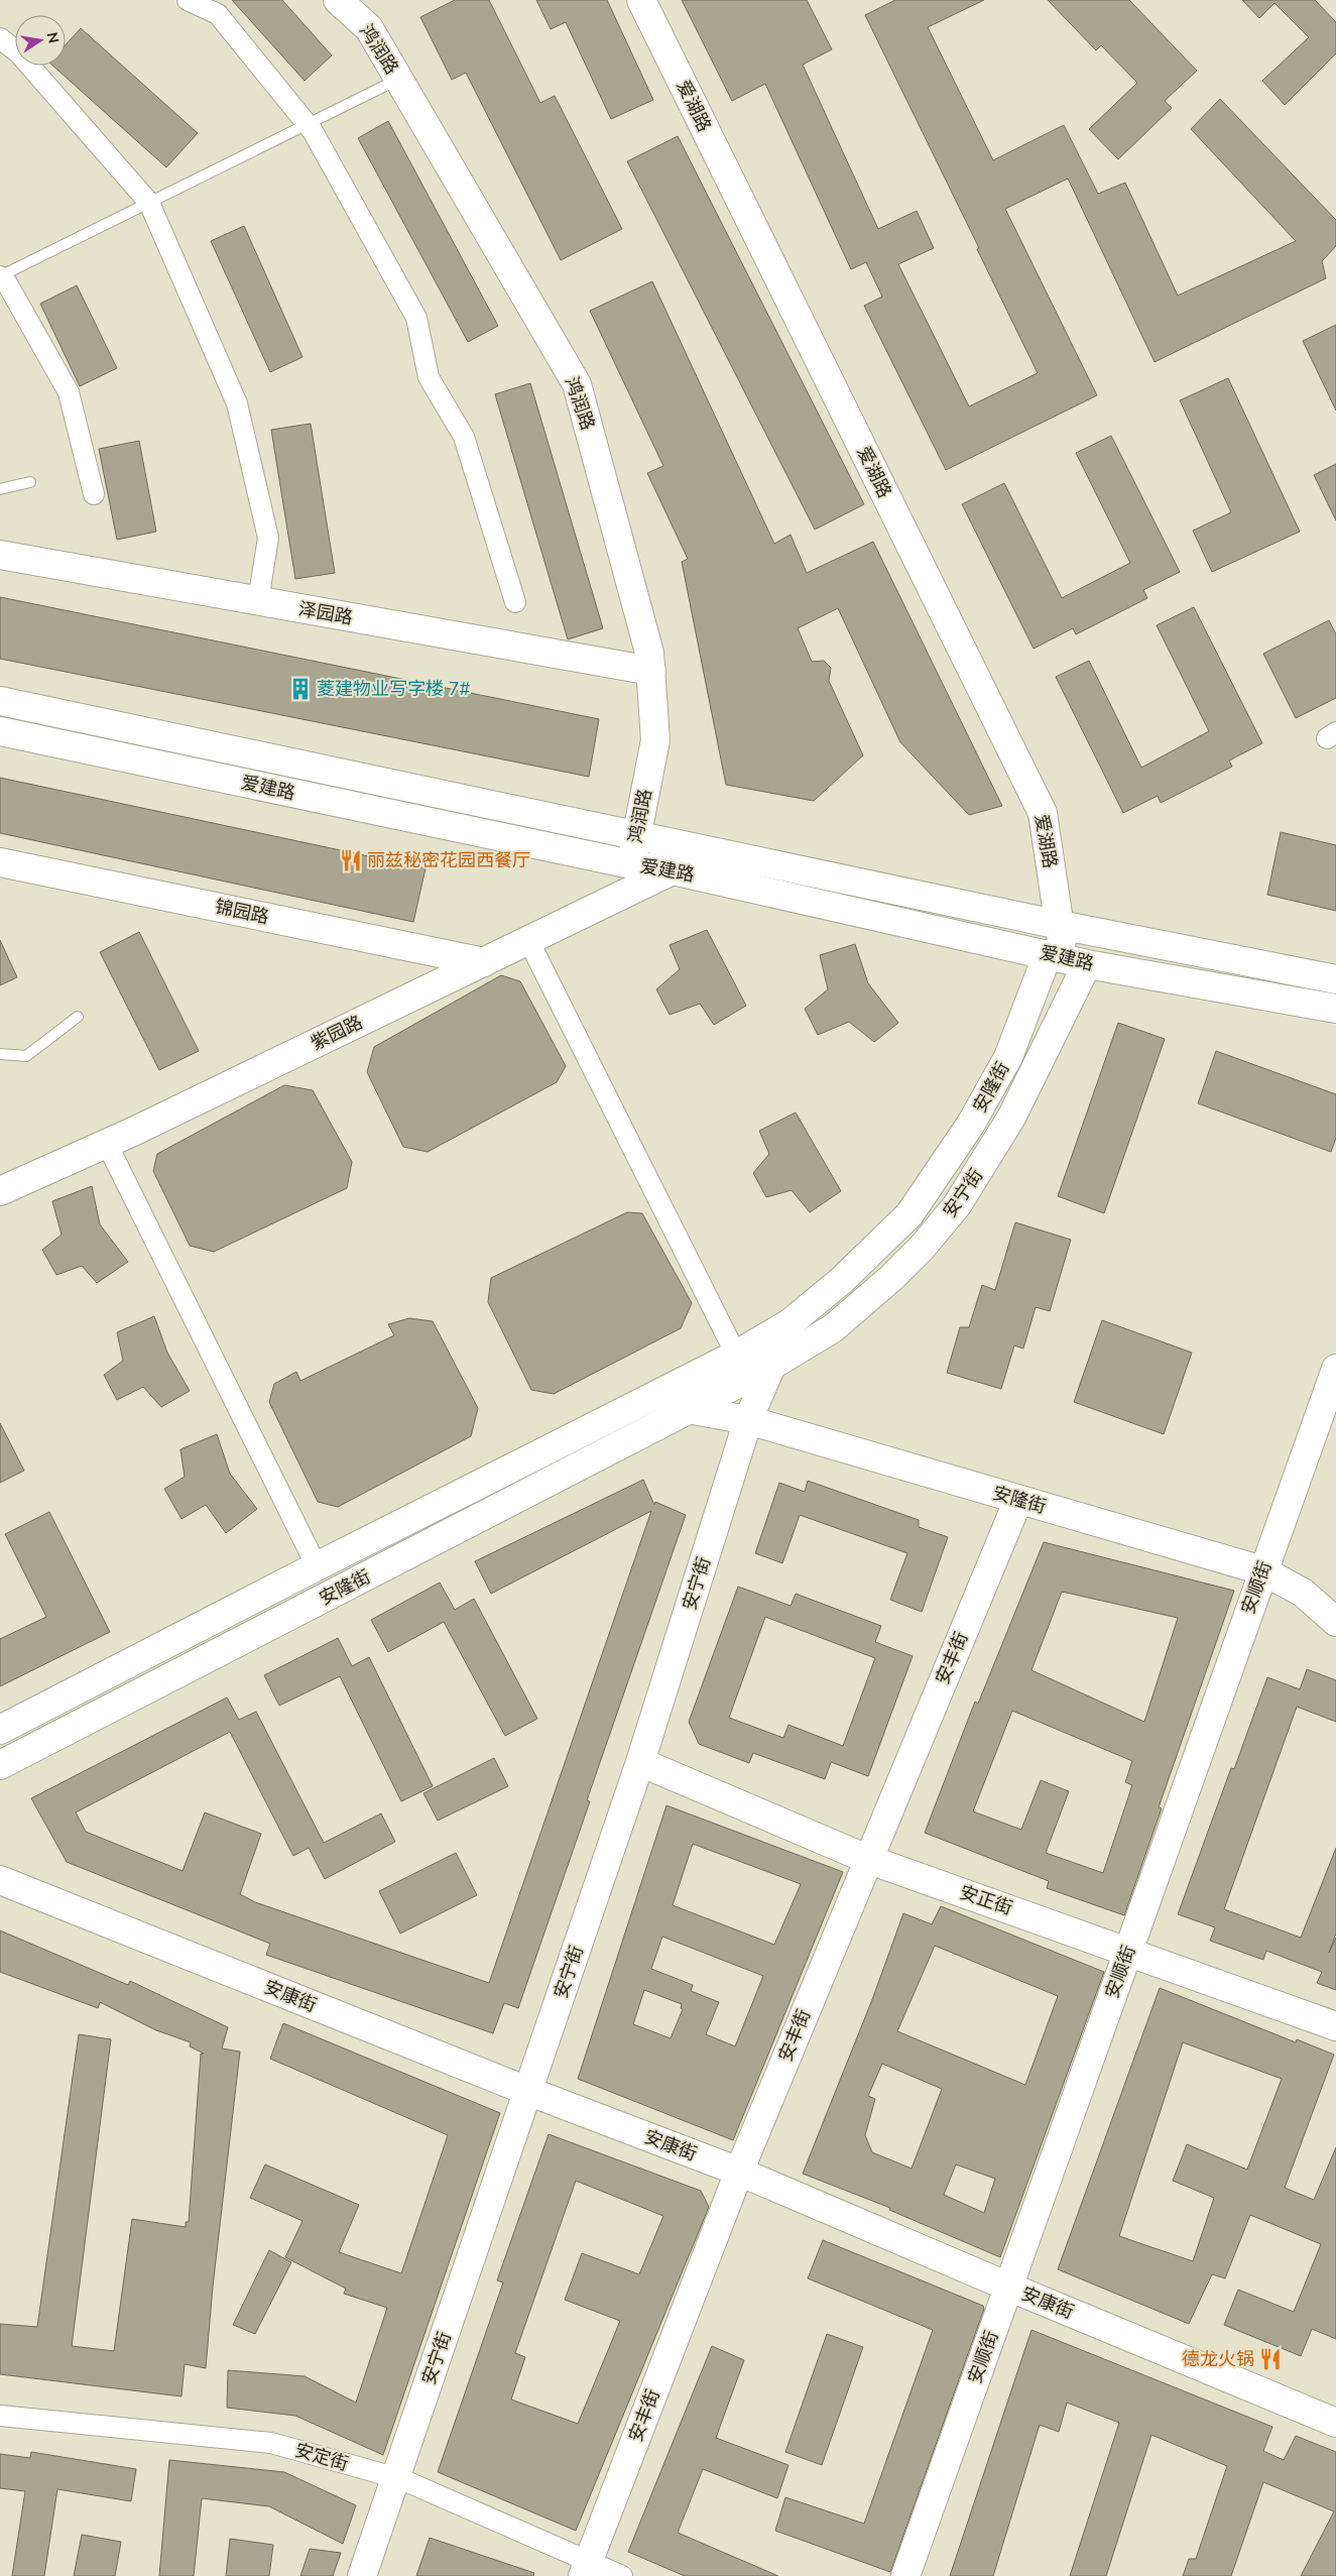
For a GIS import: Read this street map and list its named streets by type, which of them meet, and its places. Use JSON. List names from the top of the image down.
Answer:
{
  "streets": {
    "street": [
      "鸿润路",
      "爱湖路",
      "泽园路",
      "爱建路",
      "锦园路",
      "紫园路",
      "安隆街",
      "安宁街",
      "安顺街",
      "安丰街",
      "安正街",
      "安康街",
      "安定街"
    ]
  },
  "crossings": [
    ["鸿润路", "泽园路"],
    ["鸿润路", "爱建路"],
    ["爱湖路", "爱建路"],
    ["爱湖路", "安隆街"],
    ["爱湖路", "安宁街"],
    ["爱建路", "紫园路"],
    ["爱建路", "安隆街"],
    ["爱建路", "安宁街"],
    ["锦园路", "紫园路"],
    ["安隆街", "安宁街"],
    ["安隆街", "安顺街"],
    ["安隆街", "安丰街"],
    ["安宁街", "安正街"],
    ["安宁街", "安康街"],
    ["安宁街", "安定街"],
    ["安顺街", "安正街"],
    ["安顺街", "安康街"],
    ["安丰街", "安正街"],
    ["安丰街", "安康街"],
    ["安丰街", "安定街"]
  ],
  "places": {
    "building": ["菱建物业写字楼 7#"],
    "restaurant": ["丽兹秘密花园西餐厅", "德龙火锅"]
  },
  "north": "right"
}
